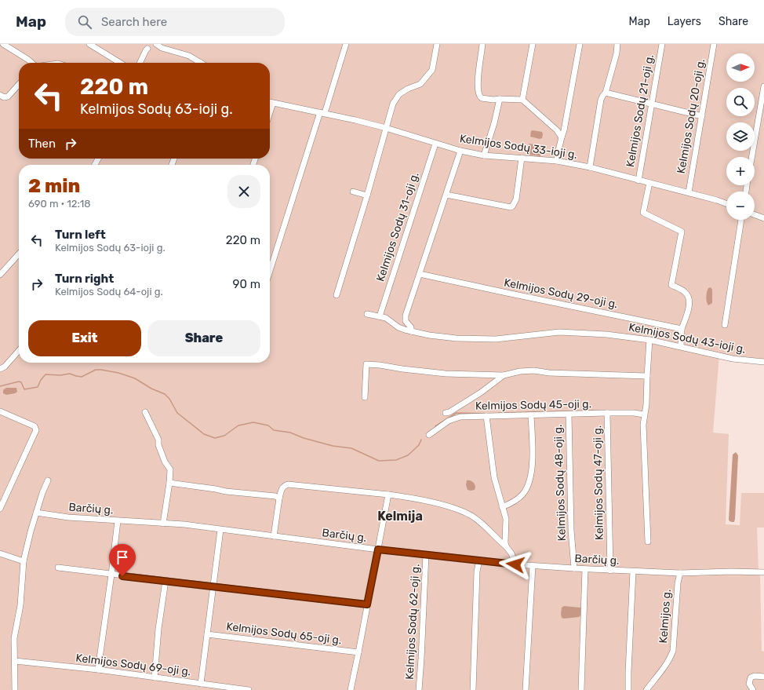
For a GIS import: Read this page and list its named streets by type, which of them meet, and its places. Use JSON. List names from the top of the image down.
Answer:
{
  "streets": {
    "street": [
      "Kelmijos Sodų 21-oji g.",
      "Kelmijos Sodų 20-oji g.",
      "Kelmijos Sodų 33-ioji g.",
      "Kelmijos Sodų 31-oji g.",
      "Kelmijos Sodų 29-oji g.",
      "Kelmijos Sodų 43-ioji g.",
      "Kelmijos Sodų 45-oji g.",
      "Kelmijos Sodų 48-oji g.",
      "Kelmijos Sodų 47-oji g.",
      "Barčių g.",
      "Kelmijos g.",
      "Kelmijos Sodų 62-oji g.",
      "Kelmijos Sodų 65-oji g.",
      "Kelmijos Sodų 69-oji g."
    ]
  },
  "crossings": [
    ["Kelmijos Sodų 21-oji g.", "Kelmijos Sodų 33-ioji g."],
    ["Kelmijos Sodų 20-oji g.", "Kelmijos Sodų 33-ioji g."],
    ["Kelmijos Sodų 33-ioji g.", "Kelmijos Sodų 31-oji g."],
    ["Kelmijos Sodų 31-oji g.", "Kelmijos Sodų 43-ioji g."],
    ["Kelmijos Sodų 45-oji g.", "Kelmijos Sodų 48-oji g."],
    ["Kelmijos Sodų 45-oji g.", "Kelmijos Sodų 47-oji g."],
    ["Kelmijos Sodų 48-oji g.", "Barčių g."],
    ["Kelmijos Sodų 47-oji g.", "Barčių g."],
    ["Barčių g.", "Kelmijos g."],
    ["Barčių g.", "Kelmijos Sodų 62-oji g."]
  ],
  "districts": ["Kelmija"],
  "north": "right",
  "page": {
    "header": "Map",
    "search": "Search here",
    "nav": ["Map", "Layers", "Share"],
    "map_buttons": ["+", "−"],
    "turn": ["220 m", "Kelmijos Sodų 63-ioji g."],
    "then": "Then",
    "heading": ["2 min", "690 m · 12:18"],
    "list": [
      {
        "name": "Turn left",
        "note": "Kelmijos Sodų 63-ioji g.",
        "value": "220 m"
      },
      {
        "name": "Turn right",
        "note": "Kelmijos Sodų 64-oji g.",
        "value": "90 m"
      }
    ],
    "buttons": ["Exit", "Share"]
  }
}
